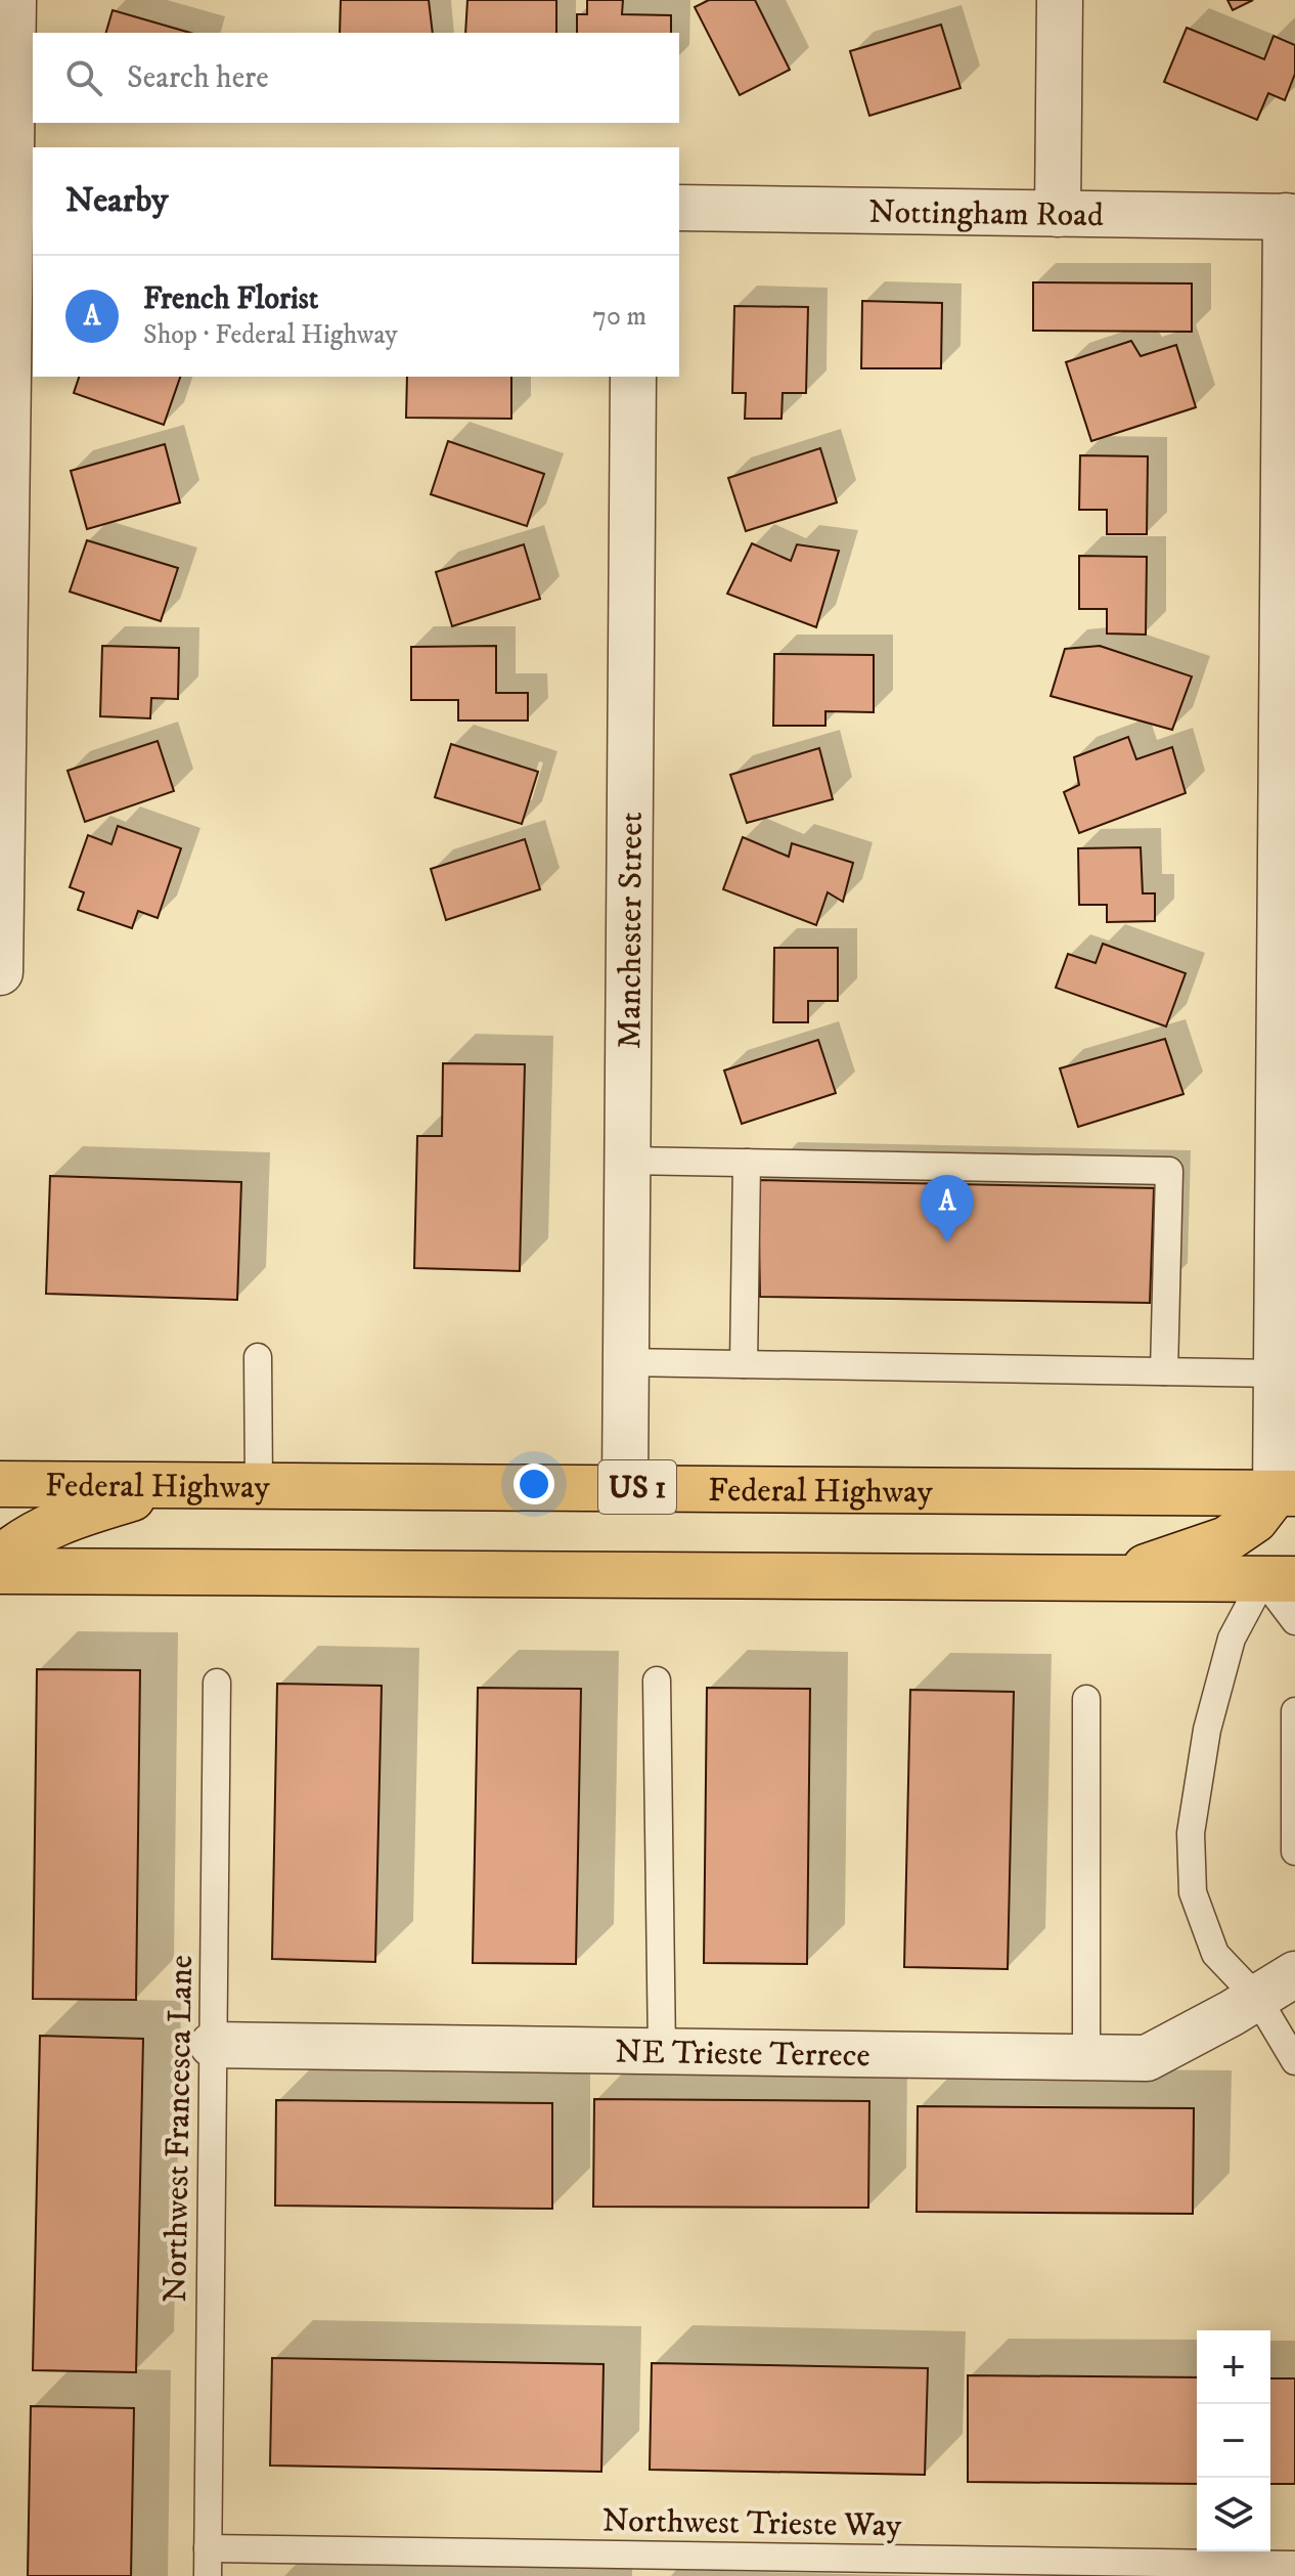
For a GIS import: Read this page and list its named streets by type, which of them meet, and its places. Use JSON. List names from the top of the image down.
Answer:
{
  "streets": {
    "main road": ["Federal Highway", "US 1"],
    "street": ["Nottingham Road", "Manchester Street", "NE Trieste Terrece"],
    "lane": ["Northwest Francesca Lane", "Northwest Trieste Way"]
  },
  "crossings": [
    ["Manchester Street", "Federal Highway"],
    ["NE Trieste Terrece", "Northwest Francesca Lane"],
    ["Northwest Francesca Lane", "Northwest Trieste Way"]
  ],
  "page": {
    "search": "Search here",
    "heading": "Nearby",
    "list": [
      {
        "mark": "A",
        "name": "French Florist",
        "note": "Shop · Federal Highway",
        "value": "70 m"
      }
    ],
    "pins": "A",
    "map_buttons": ["+", "−"]
  }
}
